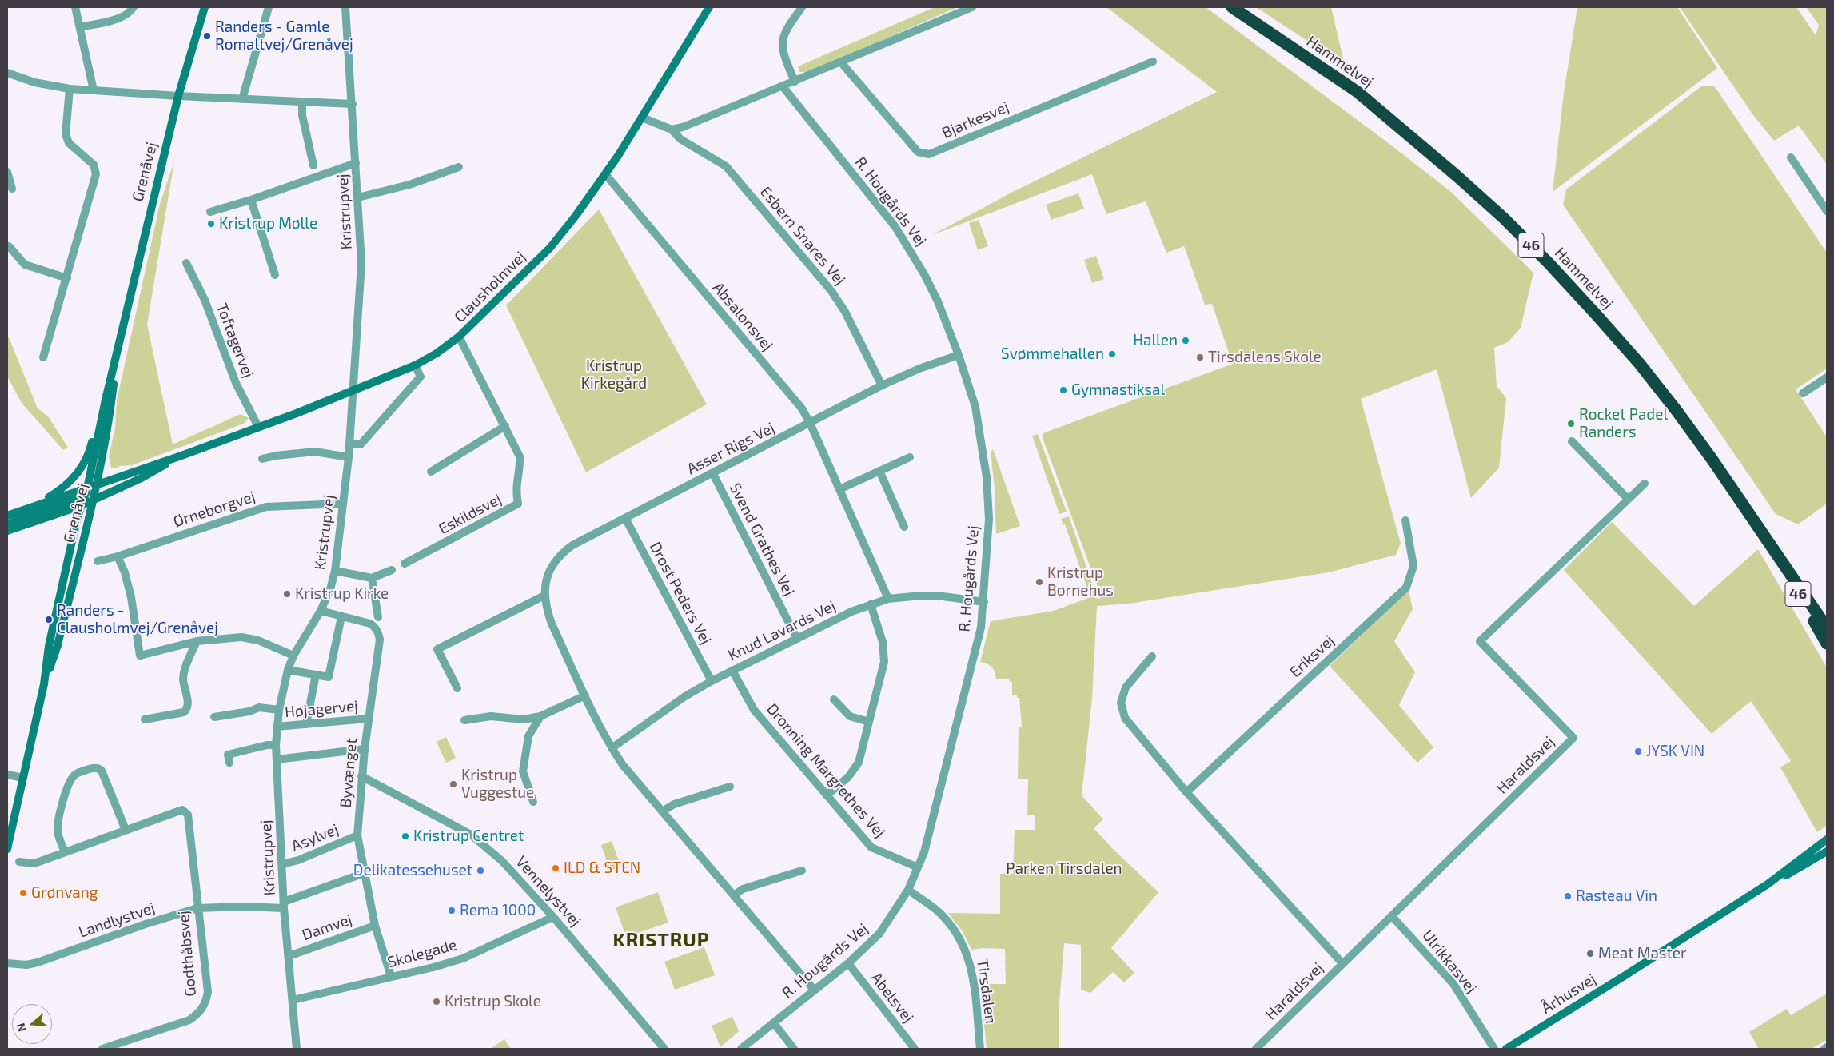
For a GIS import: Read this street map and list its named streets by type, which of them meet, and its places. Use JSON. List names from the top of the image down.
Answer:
{
  "streets": {
    "highway": ["Hammelvej", "46"],
    "street": [
      "Bjarkesvej",
      "Grenåvej",
      "R. Hougårds Vej",
      "Kristrupvej",
      "Esbern Snares Vej",
      "Clausholmvej",
      "Absalonsvej",
      "Toftagervej",
      "Asser Rigs Vej",
      "Ørneborgvej",
      "Eskildsvej",
      "Svend Grathes Vej",
      "Drost Peders Vej",
      "Knud Lavards Vej",
      "Eriksvej",
      "Højagervej",
      "Haraldsvej",
      "Dronning Margrethes Vej",
      "Byvænget",
      "Asylvej",
      "Vennelystvej",
      "Landlystvej",
      "Damvej",
      "Godthåbsvej",
      "Skolegade",
      "Ulrikkasvej",
      "Tirsdalen",
      "Århusvej",
      "Abelsvej"
    ]
  },
  "crossings": [
    ["Grenåvej", "Clausholmvej"],
    ["R. Hougårds Vej", "Asser Rigs Vej"],
    ["R. Hougårds Vej", "Knud Lavards Vej"],
    ["R. Hougårds Vej", "Dronning Margrethes Vej"],
    ["R. Hougårds Vej", "Tirsdalen"],
    ["R. Hougårds Vej", "Abelsvej"],
    ["Kristrupvej", "Clausholmvej"],
    ["Kristrupvej", "Ørneborgvej"],
    ["Kristrupvej", "Højagervej"],
    ["Kristrupvej", "Byvænget"],
    ["Kristrupvej", "Asylvej"],
    ["Kristrupvej", "Landlystvej"],
    ["Kristrupvej", "Damvej"],
    ["Kristrupvej", "Skolegade"],
    ["Esbern Snares Vej", "Clausholmvej"],
    ["Esbern Snares Vej", "Asser Rigs Vej"],
    ["Clausholmvej", "Absalonsvej"],
    ["Clausholmvej", "Toftagervej"],
    ["Clausholmvej", "Eskildsvej"],
    ["Absalonsvej", "Asser Rigs Vej"],
    ["Absalonsvej", "Knud Lavards Vej"],
    ["Asser Rigs Vej", "Svend Grathes Vej"],
    ["Asser Rigs Vej", "Drost Peders Vej"],
    ["Asser Rigs Vej", "Knud Lavards Vej"],
    ["Svend Grathes Vej", "Knud Lavards Vej"],
    ["Drost Peders Vej", "Knud Lavards Vej"],
    ["Knud Lavards Vej", "Dronning Margrethes Vej"],
    ["Højagervej", "Byvænget"],
    ["Haraldsvej", "Ulrikkasvej"],
    ["Byvænget", "Asylvej"],
    ["Byvænget", "Vennelystvej"],
    ["Byvænget", "Damvej"],
    ["Byvænget", "Skolegade"],
    ["Vennelystvej", "Skolegade"],
    ["Landlystvej", "Godthåbsvej"]
  ],
  "districts": ["KRISTRUP"],
  "parks": ["Kristrup Kirkegård", "Parken Tirsdalen"],
  "places": [
    "Randers - Gamle Romaltvej/Grenåvej",
    "Kristrup Mølle",
    "Hallen",
    "Svømmehallen",
    "Tirsdalens Skole",
    "Gymnastiksal",
    "Rocket Padel Randers",
    "Kristrup Børnehus",
    "Kristrup Kirke",
    "Randers - Clausholmvej/Grenåvej",
    "JYSK VIN",
    "Kristrup Vuggestue",
    "Kristrup Centret",
    "ILD & STEN",
    "Delikatessehuset",
    "Grønvang",
    "Rasteau Vin",
    "Rema 1000",
    "Meat Master",
    "Kristrup Skole"
  ],
  "north": "left"
}
